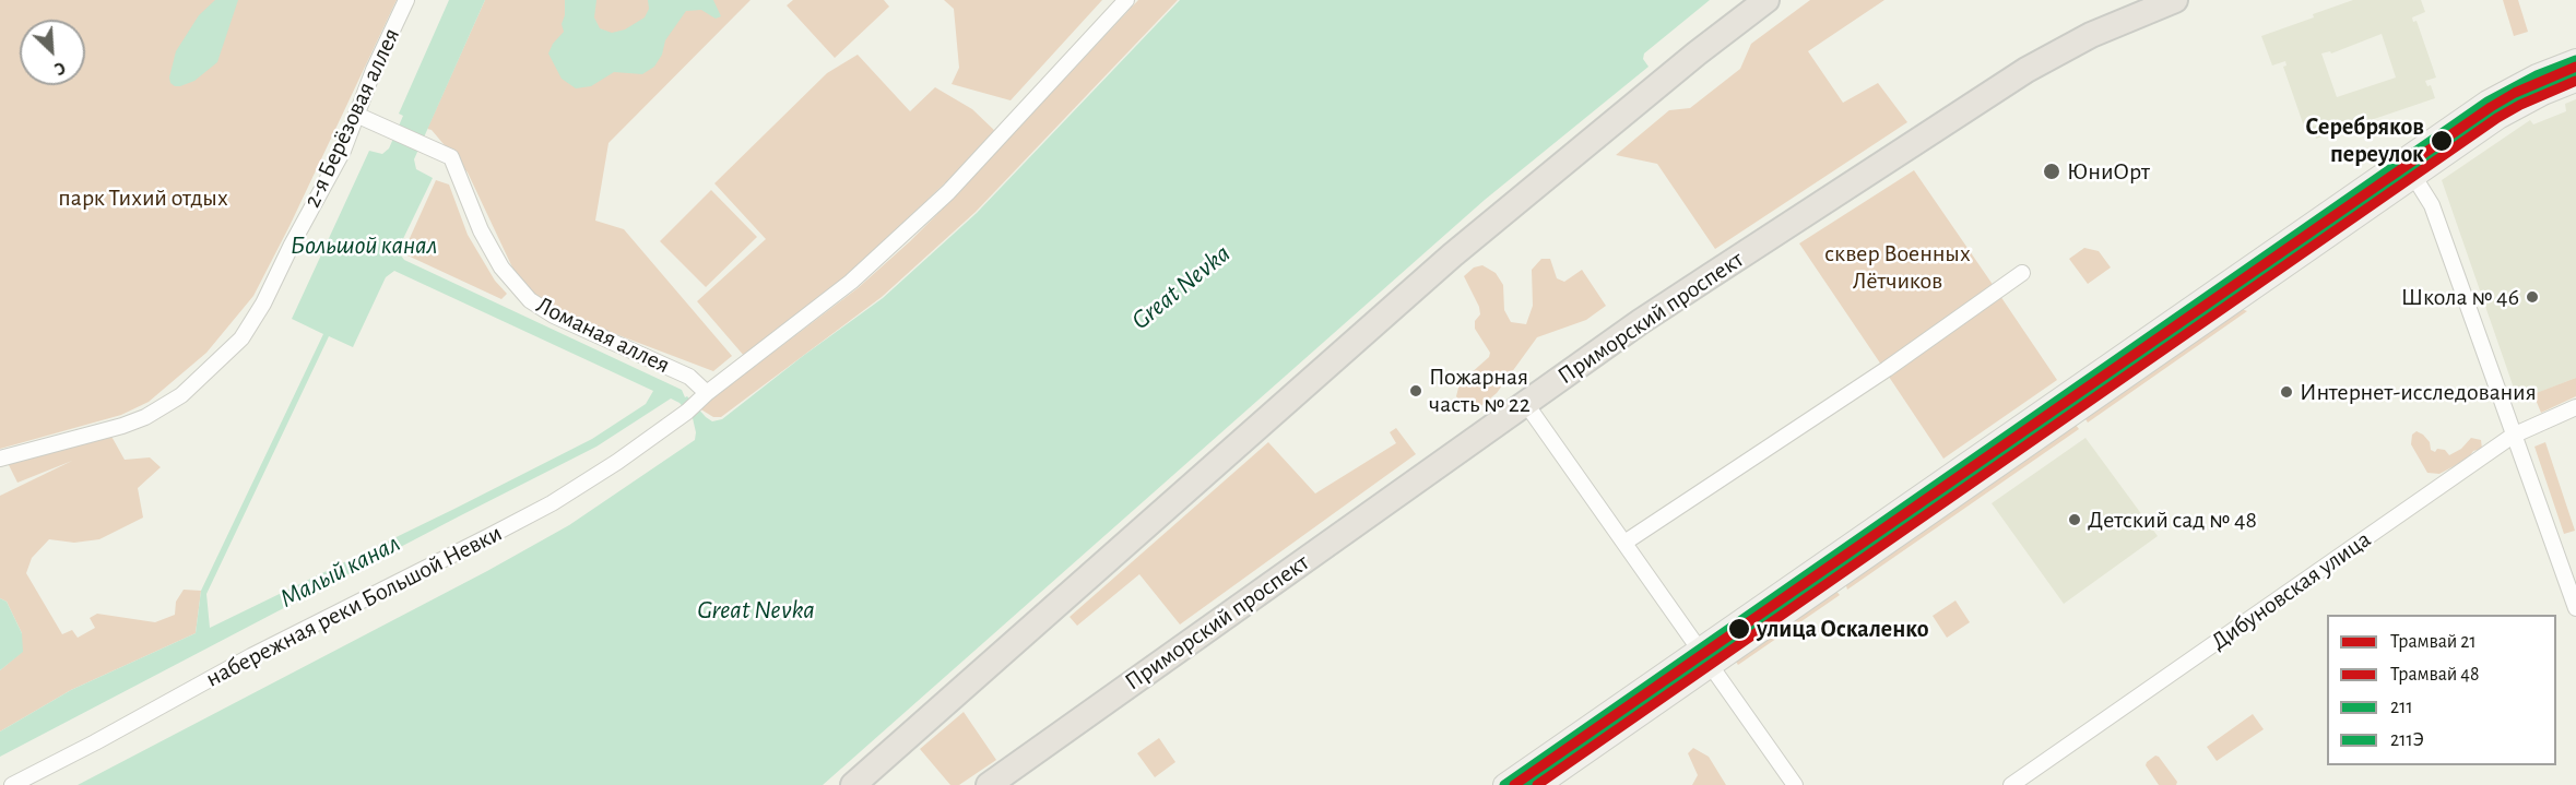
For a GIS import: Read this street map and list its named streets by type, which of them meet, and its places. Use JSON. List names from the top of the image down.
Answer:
{
  "streets": {
    "main road": ["Приморский проспект"],
    "street": [
      "2-я Берёзовая аллея",
      "Ломаная аллея",
      "Дибуновская улица",
      "набережная реки Большой Невки"
    ]
  },
  "crossings": [
    ["2-я Берёзовая аллея", "Ломаная аллея"],
    ["Ломаная аллея", "набережная реки Большой Невки"]
  ],
  "water": ["Большой канал", "Great Nevka", "Малый канал"],
  "parks": ["парк Тихий отдых", "сквер Военных Лётчиков"],
  "places": [
    "Серебряков переулок",
    "ЮниОрт",
    "Школа № 46",
    "Пожарная часть № 22",
    "Интернет-исследования",
    "Детский сад № 48",
    "улица Оскаленко"
  ],
  "lines": [
    "transit line 211",
    "tram line 21",
    "transit line 211Э",
    "tram line 48"
  ],
  "legend": [
    "Трамвай 21",
    "Трамвай 48",
    "211",
    "211Э"
  ],
  "north": "bottom right"
}
